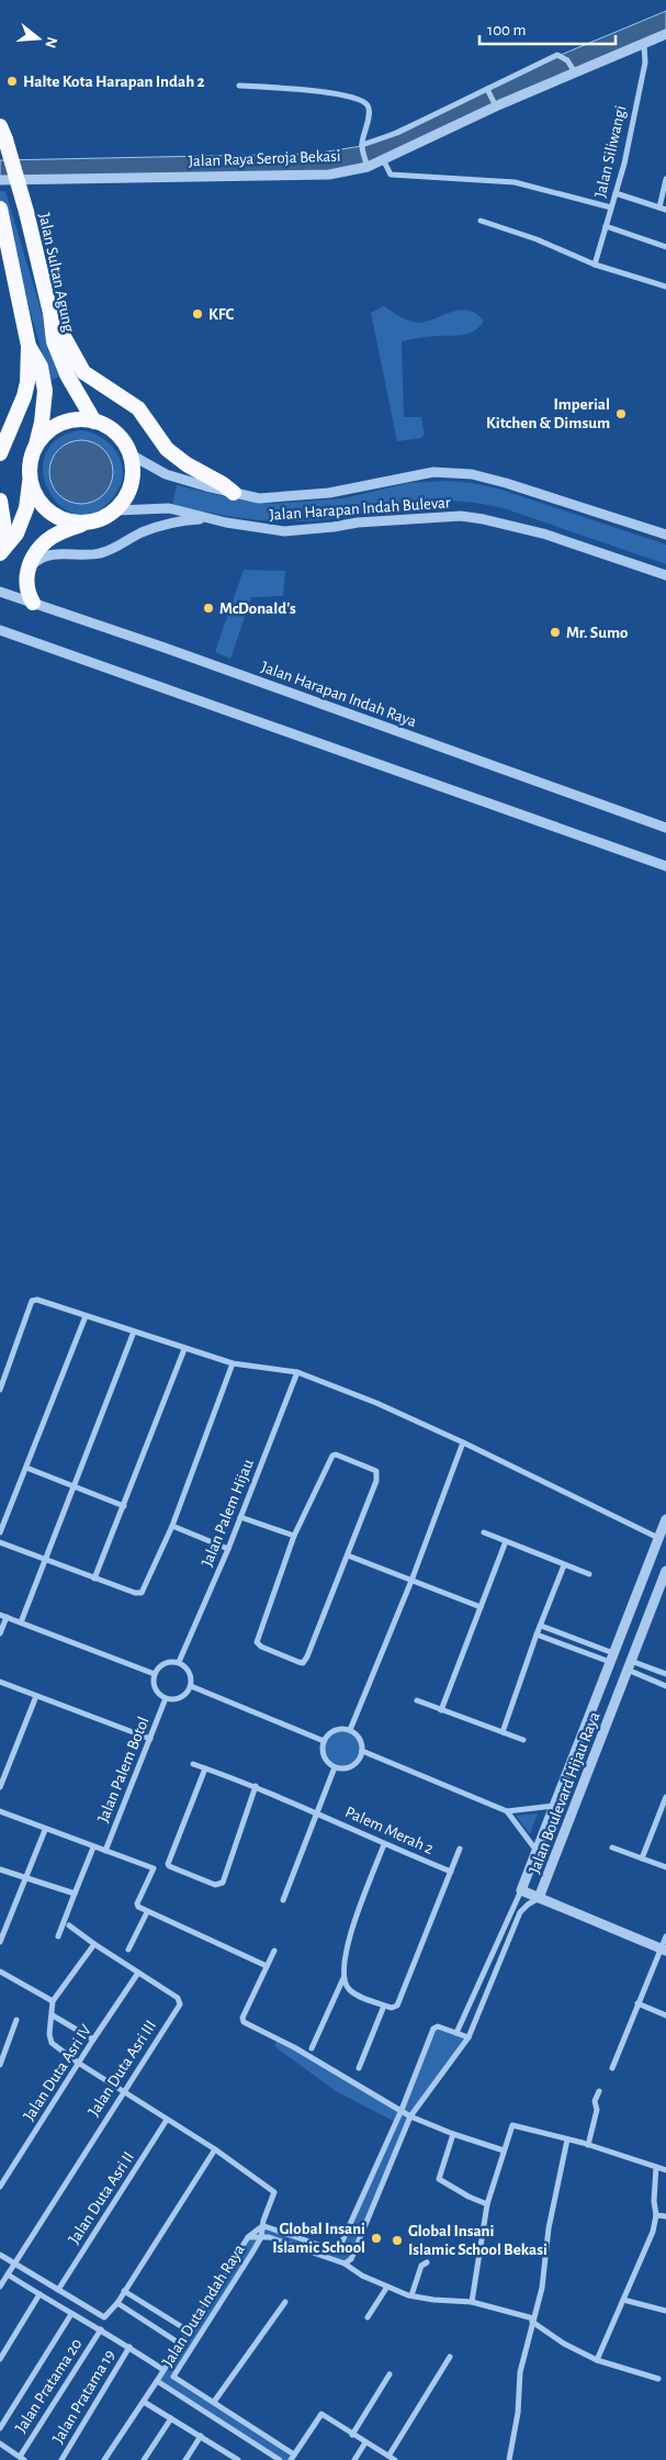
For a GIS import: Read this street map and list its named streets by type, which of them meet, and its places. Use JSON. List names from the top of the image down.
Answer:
{
  "streets": {
    "highway": ["Jalan Sultan Agung"],
    "street": [
      "Jalan Siliwangi",
      "Jalan Raya Seroja Bekasi",
      "Jalan Harapan Indah Bulevar",
      "Jalan Harapan Indah Raya",
      "Jalan Palem Hijau",
      "Jalan Palem Botol",
      "Jalan Boulevard Hijau Raya",
      "Palem Merah 2",
      "Jalan Duta Asri III",
      "Jalan Duta Asri IV",
      "Jalan Duta Asri II",
      "Jalan Duta Indah Raya",
      "Jalan Pratama 20",
      "Jalan Pratama 19"
    ]
  },
  "crossings": [
    ["Jalan Siliwangi", "Jalan Raya Seroja Bekasi"],
    ["Jalan Sultan Agung", "Jalan Harapan Indah Bulevar"],
    ["Jalan Palem Hijau", "Jalan Palem Botol"],
    ["Jalan Duta Asri III", "Jalan Duta Asri IV"]
  ],
  "places": [
    "Halte Kota Harapan Indah 2",
    "KFC",
    "Imperial Kitchen & Dimsum",
    "McDonald's",
    "Mr. Sumo",
    "Global Insani Islamic School",
    "Global Insani Islamic School Bekasi"
  ],
  "scale_bar": "100 m",
  "north": "right"
}
